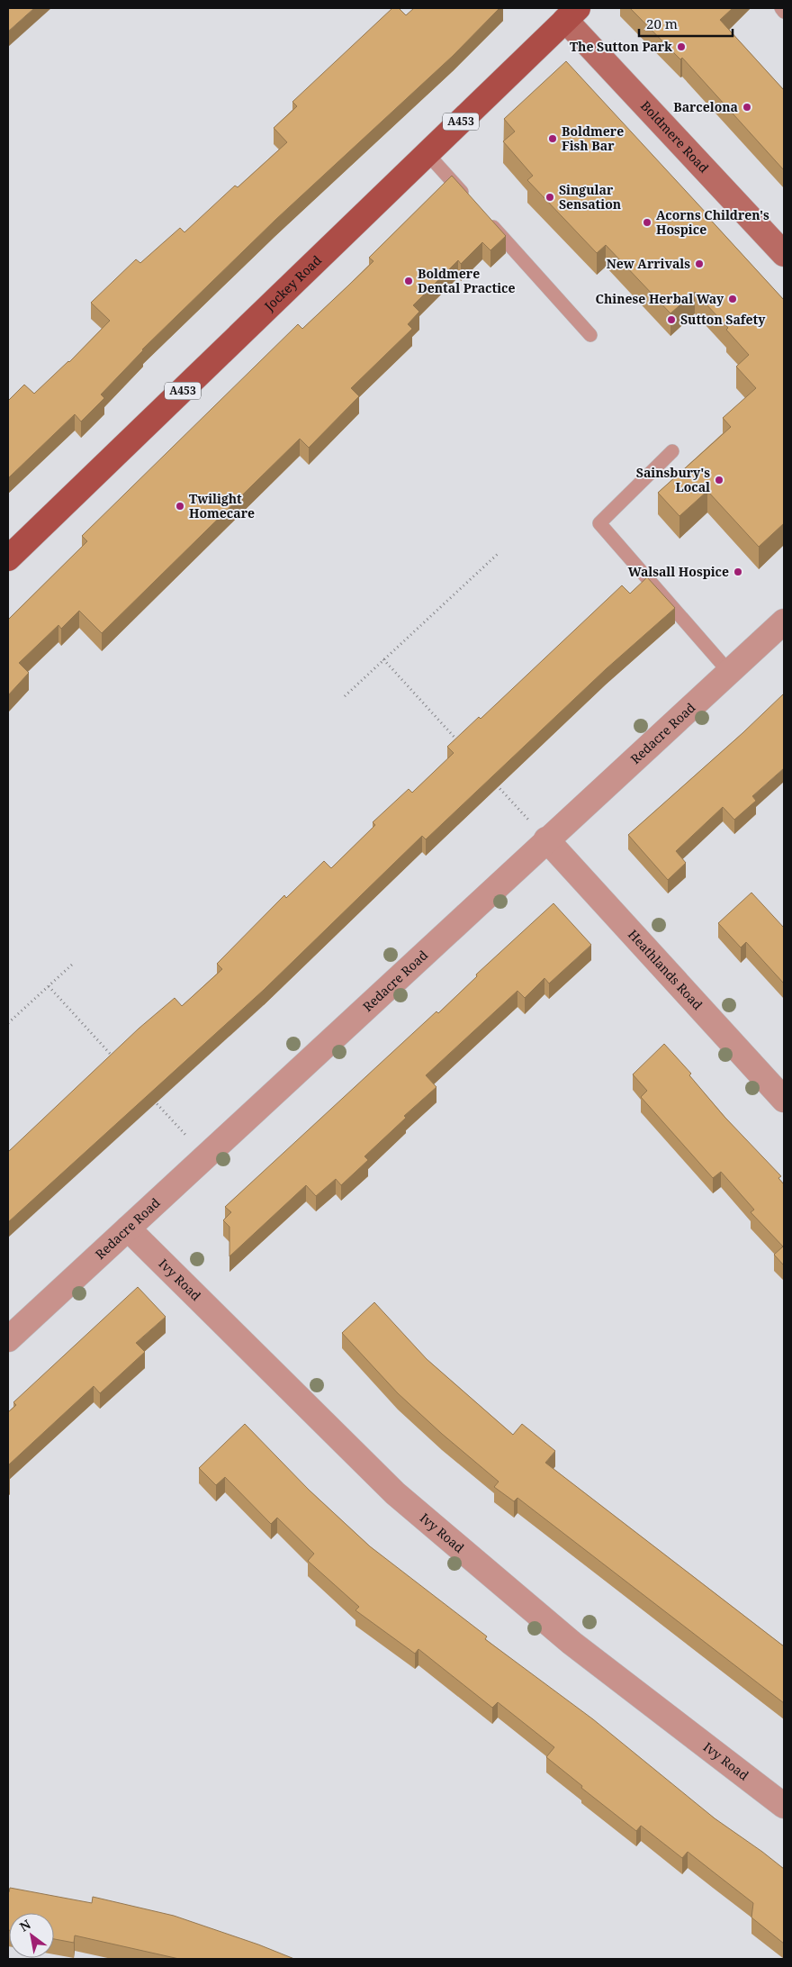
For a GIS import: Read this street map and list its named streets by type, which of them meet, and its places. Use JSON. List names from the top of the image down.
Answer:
{
  "streets": {
    "main road": ["A453", "Boldmere Road", "Jockey Road"],
    "street": ["Redacre Road", "Heathlands Road", "Ivy Road"]
  },
  "crossings": [
    ["Boldmere Road", "Jockey Road"],
    ["Redacre Road", "Heathlands Road"],
    ["Redacre Road", "Ivy Road"]
  ],
  "places": [
    "The Sutton Park",
    "Barcelona",
    "Boldmere Fish Bar",
    "Singular Sensation",
    "Acorns Children's Hospice",
    "New Arrivals",
    "Boldmere Dental Practice",
    "Chinese Herbal Way",
    "Sutton Safety",
    "Sainsbury's Local",
    "Twilight Homecare",
    "Walsall Hospice"
  ],
  "scale_bar": "20 m",
  "north": "top left"
}
